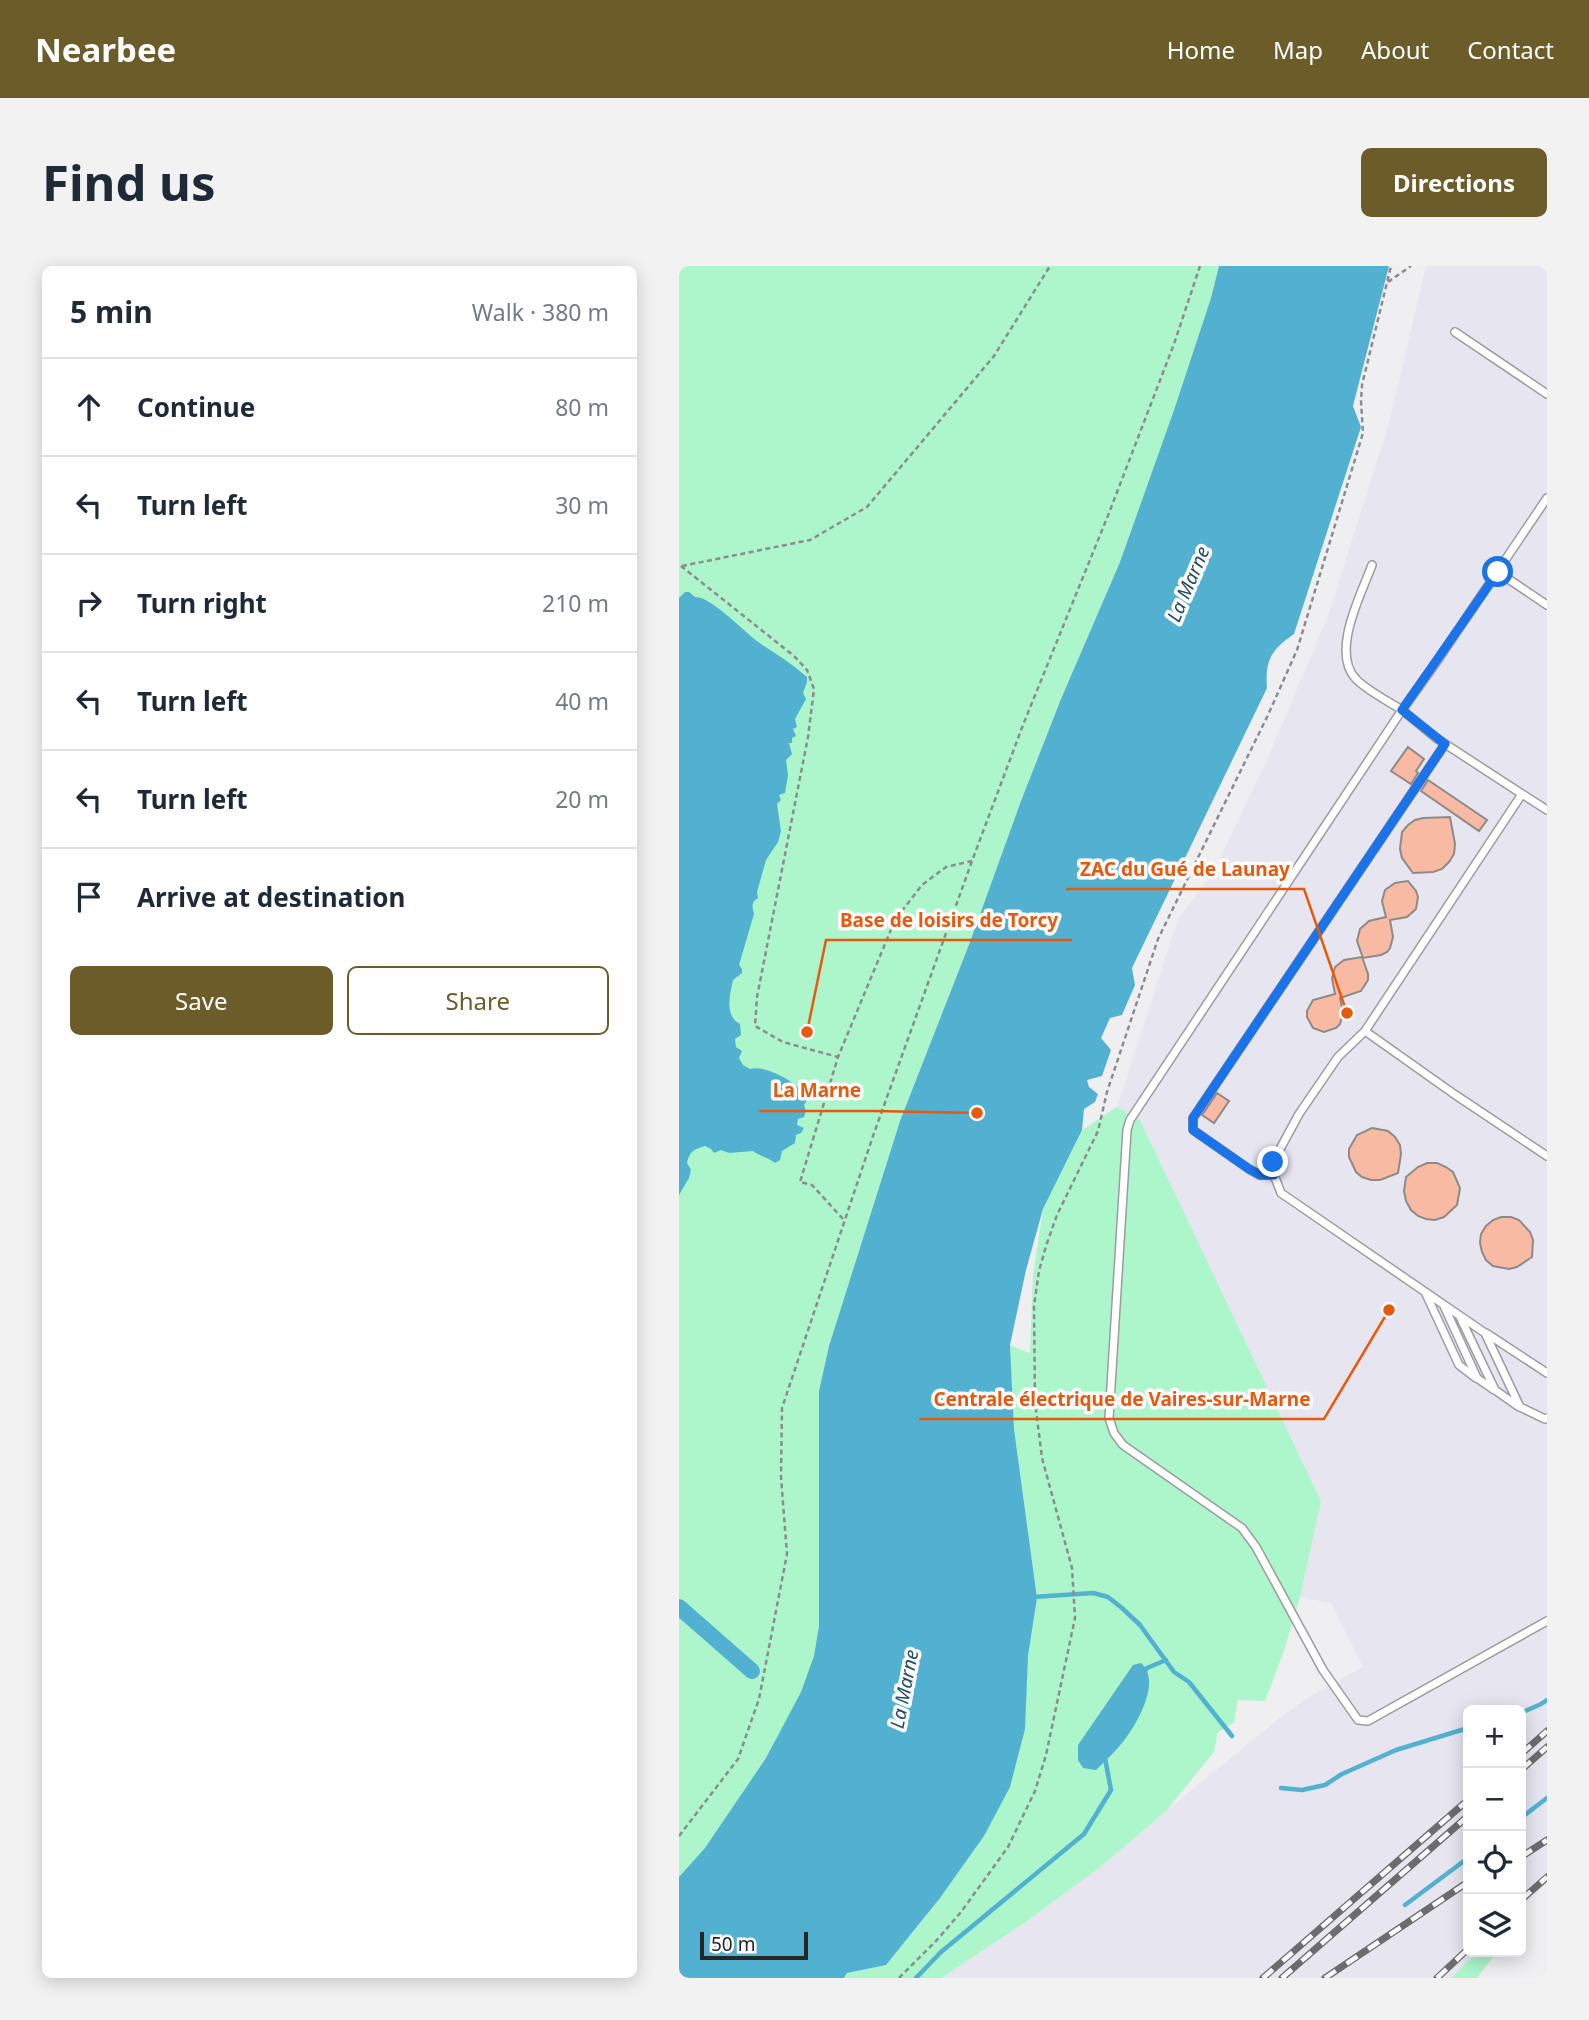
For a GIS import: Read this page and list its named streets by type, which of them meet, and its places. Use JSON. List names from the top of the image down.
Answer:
{
  "water": ["La Marne"],
  "places": [
    "ZAC du Gué de Launay",
    "Base de loisirs de Torcy",
    "La Marne",
    "Centrale électrique de Vaires-sur-Marne"
  ],
  "scale_bar": "50 m",
  "page": {
    "header": "Nearbee",
    "nav": [
      "Home",
      "Map",
      "About",
      "Contact"
    ],
    "buttons": [
      "Directions",
      ["Save", "Share"]
    ],
    "title": "Find us",
    "heading": ["5 min", "Walk · 380 m"],
    "list": [
      ["Continue", "80 m"],
      ["Turn left", "30 m"],
      ["Turn right", "210 m"],
      ["Turn left", "40 m"],
      ["Turn left", "20 m"],
      "Arrive at destination"
    ],
    "map_buttons": ["+", "−"],
    "scale": "50 m"
  }
}
